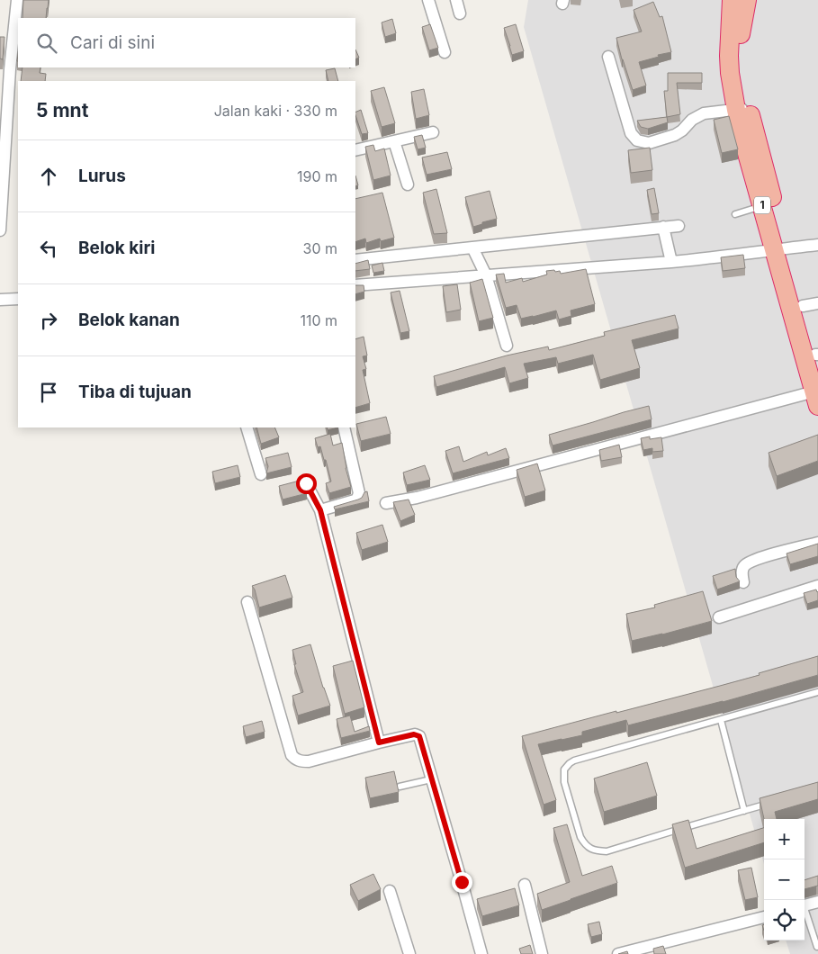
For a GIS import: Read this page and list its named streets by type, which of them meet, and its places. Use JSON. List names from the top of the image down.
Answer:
{
  "streets": {
    "highway": ["1"]
  },
  "page": {
    "search": "Cari di sini",
    "heading": ["5 mnt", "Jalan kaki · 330 m"],
    "list": [
      ["Lurus", "190 m"],
      ["Belok kiri", "30 m"],
      ["Belok kanan", "110 m"],
      "Tiba di tujuan"
    ],
    "map_buttons": ["+", "−"]
  }
}
